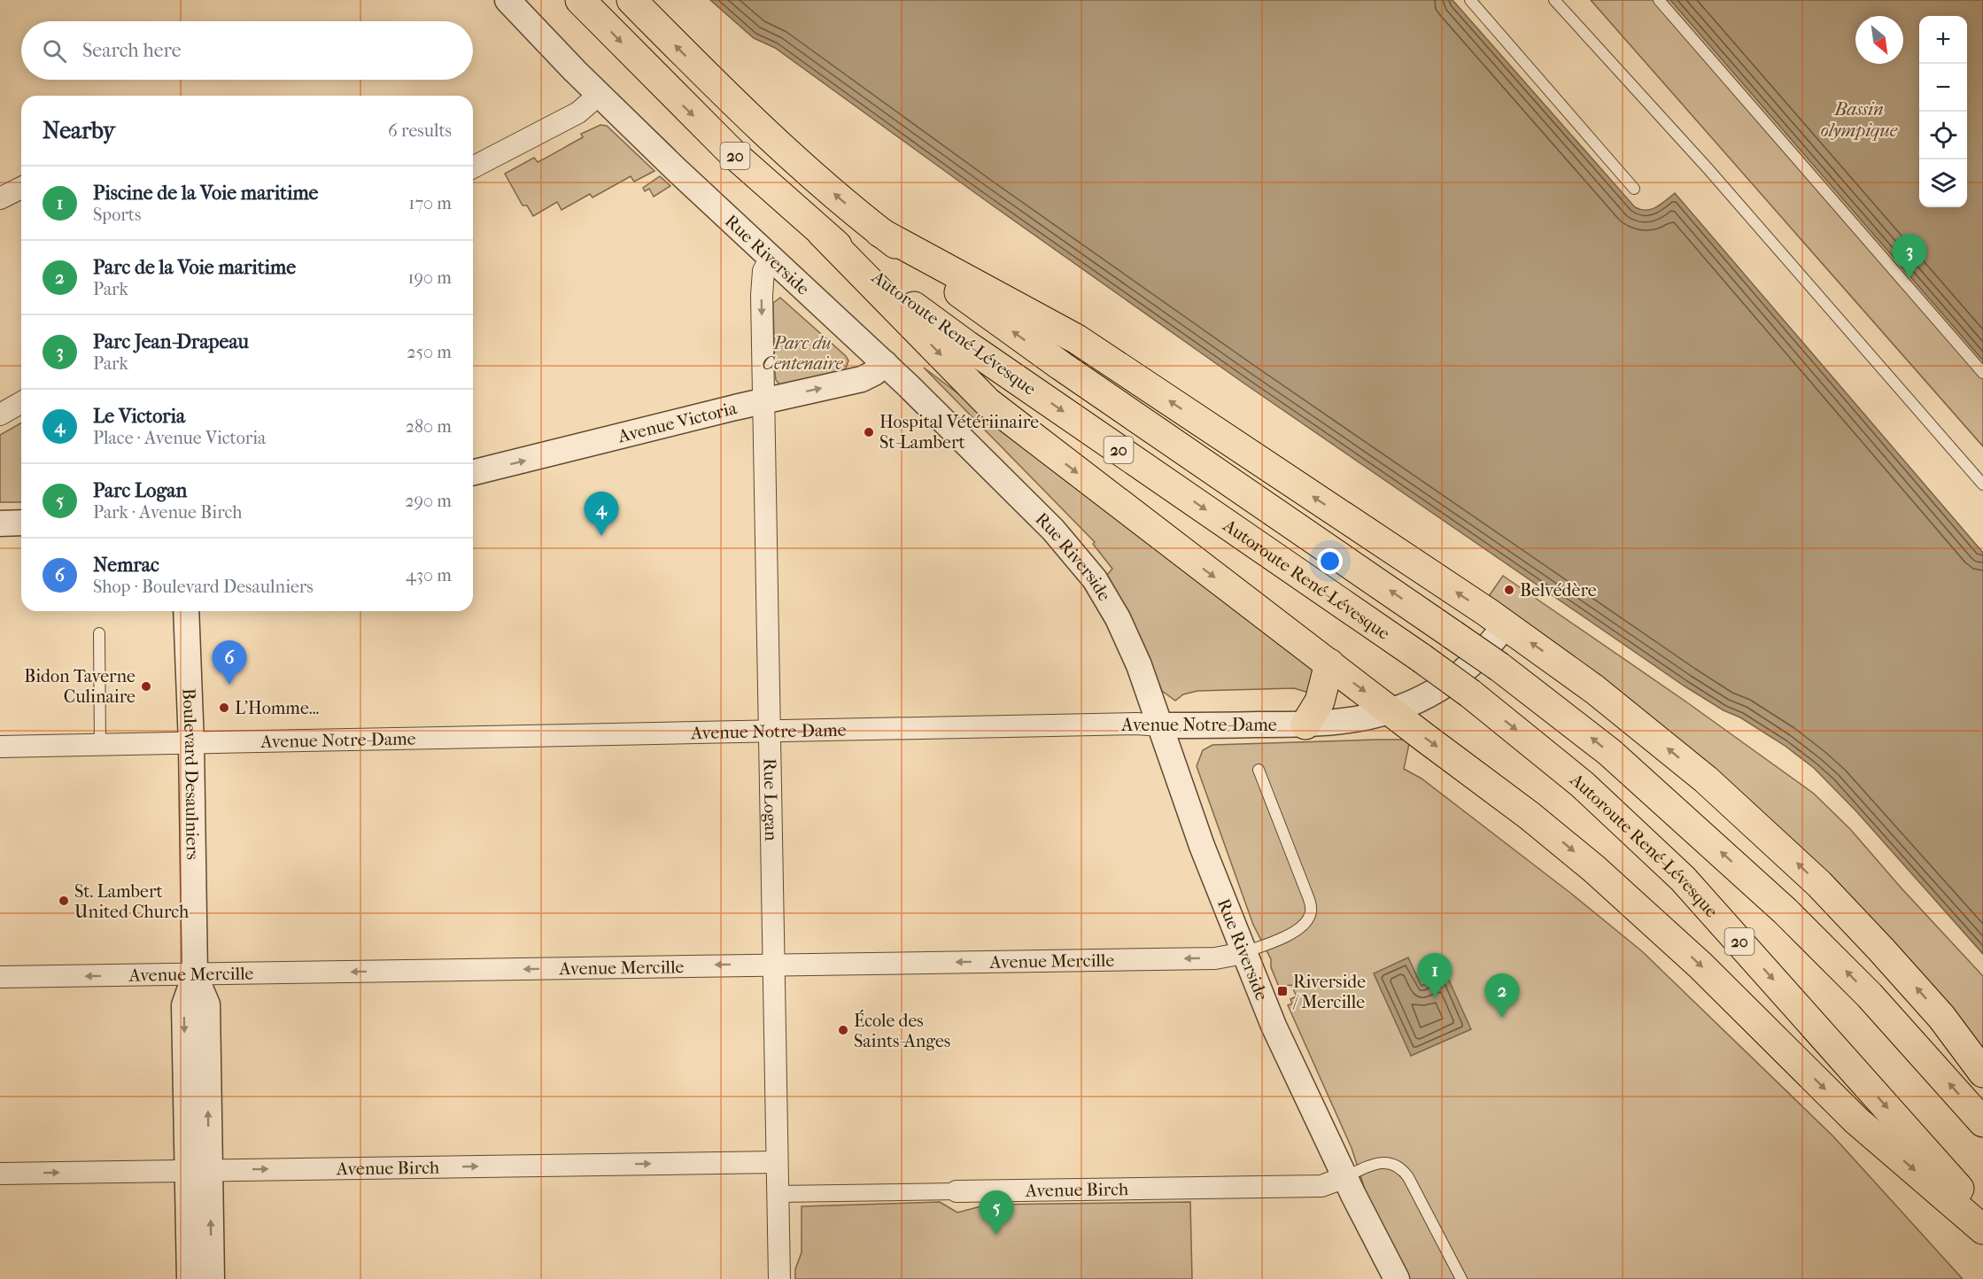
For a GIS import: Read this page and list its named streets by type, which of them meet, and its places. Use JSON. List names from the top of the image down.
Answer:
{
  "streets": {
    "highway": ["20", "Autoroute René-Lévesque"],
    "street": [
      "Rue Riverside",
      "Avenue Victoria",
      "Avenue Notre-Dame",
      "Boulevard Desaulniers",
      "Rue Logan",
      "Avenue Mercille",
      "Avenue Birch"
    ]
  },
  "crossings": [
    ["Rue Riverside", "Avenue Victoria"],
    ["Rue Riverside", "Avenue Notre-Dame"],
    ["Rue Riverside", "Rue Logan"],
    ["Rue Riverside", "Avenue Mercille"],
    ["Rue Riverside", "Avenue Birch"],
    ["Avenue Victoria", "Rue Logan"],
    ["Avenue Notre-Dame", "Boulevard Desaulniers"],
    ["Avenue Notre-Dame", "Rue Logan"],
    ["Boulevard Desaulniers", "Avenue Mercille"],
    ["Boulevard Desaulniers", "Avenue Birch"],
    ["Rue Logan", "Avenue Mercille"],
    ["Rue Logan", "Avenue Birch"]
  ],
  "one_way": ["Avenue Victoria", "Avenue Mercille", "Avenue Birch"],
  "water": ["Bassin olympique"],
  "parks": ["Parc du Centenaire"],
  "places": {
    "other": [
      "Hospital Vétériinaire St-Lambert",
      "Belvédère",
      "Bidon Taverne Culinaire",
      "L'Homme...",
      "St. Lambert United Church",
      "École des Saints-Anges"
    ],
    "transit": ["Riverside / Mercille"]
  },
  "north": "bottom right",
  "page": {
    "map_buttons": ["+", "−"],
    "search": "Search here",
    "heading": ["Nearby", "6 results"],
    "list": [
      {
        "mark": "1",
        "name": "Piscine de la Voie maritime",
        "note": "Sports",
        "value": "170 m"
      },
      {
        "mark": "2",
        "name": "Parc de la Voie maritime",
        "note": "Park",
        "value": "190 m"
      },
      {
        "mark": "3",
        "name": "Parc Jean-Drapeau",
        "note": "Park",
        "value": "250 m"
      },
      {
        "mark": "4",
        "name": "Le Victoria",
        "note": "Place · Avenue Victoria",
        "value": "280 m"
      },
      {
        "mark": "5",
        "name": "Parc Logan",
        "note": "Park · Avenue Birch",
        "value": "290 m"
      },
      {
        "mark": "6",
        "name": "Nemrac",
        "note": "Shop · Boulevard Desaulniers",
        "value": "430 m"
      }
    ],
    "pins": [
      "3",
      "4",
      "6",
      "1",
      "2",
      "5"
    ]
  }
}
